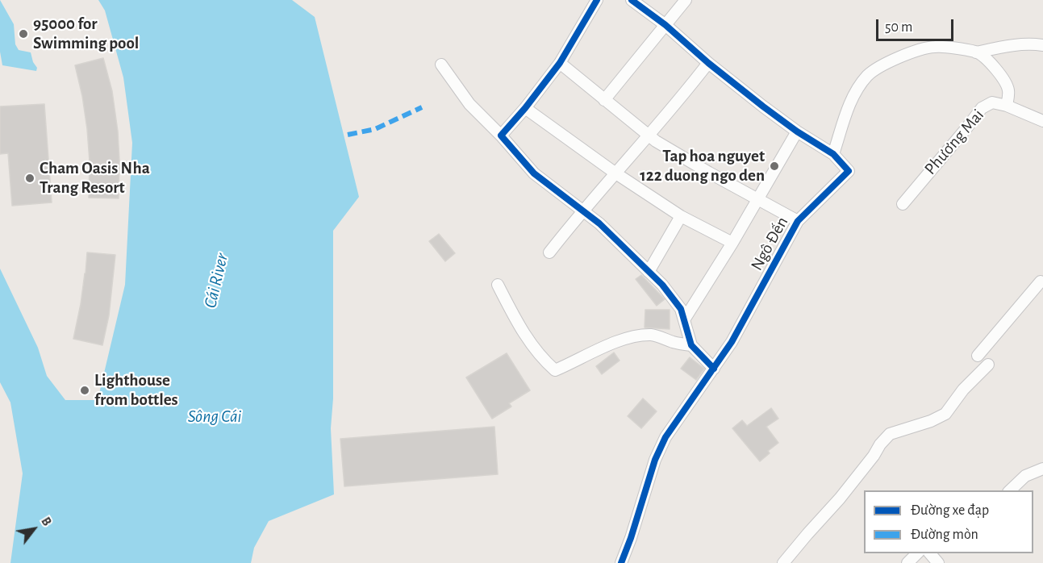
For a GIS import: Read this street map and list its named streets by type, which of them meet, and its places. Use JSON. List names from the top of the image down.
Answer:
{
  "streets": {
    "street": ["Phương Mai", "Ngô Đến"]
  },
  "water": ["Cái River", "Sông Cái"],
  "places": [
    "95000 for Swimming pool",
    "Tap hoa nguyet 122 duong ngo den",
    "Cham Oasis Nha Trang Resort",
    "Lighthouse from bottles"
  ],
  "legend": ["Đường xe đạp", "Đường mòn"],
  "scale_bar": "50 m",
  "north": "top right"
}
